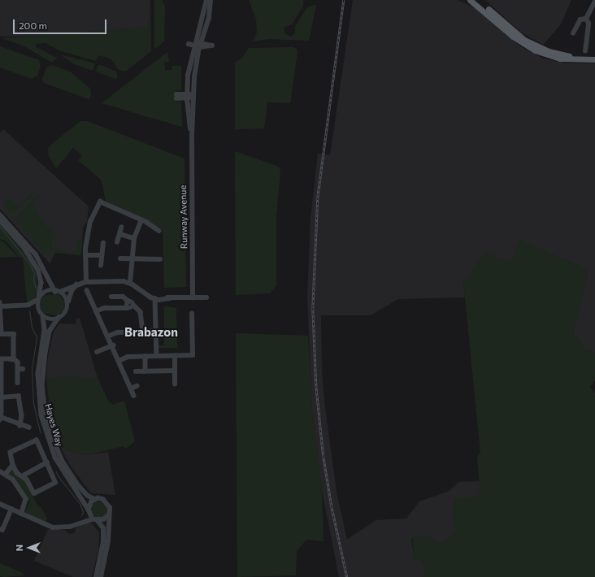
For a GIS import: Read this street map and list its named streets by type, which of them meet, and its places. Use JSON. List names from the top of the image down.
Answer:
{
  "streets": {
    "street": ["Runway Avenue", "Hayes Way"]
  },
  "districts": ["Brabazon"],
  "scale_bar": "200 m",
  "north": "left"
}
